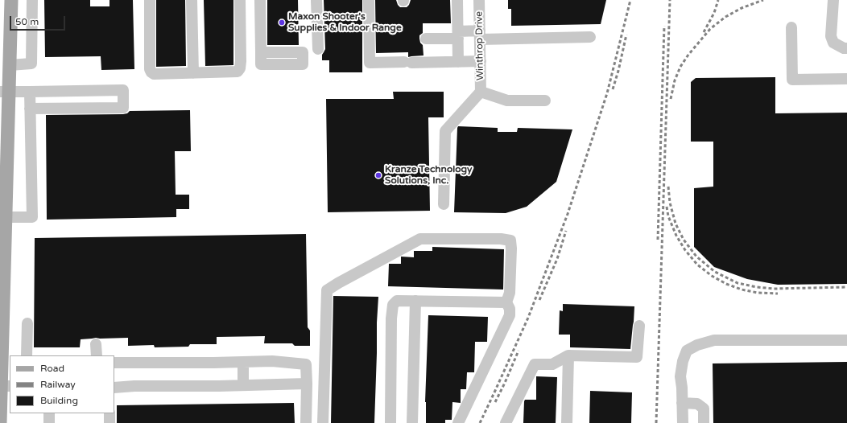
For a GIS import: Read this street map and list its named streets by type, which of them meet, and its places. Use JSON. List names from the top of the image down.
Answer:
{
  "streets": {
    "street": ["Winthrop Drive"]
  },
  "places": ["Maxon Shooter's Supplies & Indoor Range", "Kranze Technology Solutions, Inc."],
  "legend": ["Road", "Railway", "Building"],
  "scale_bar": "50 m"
}
